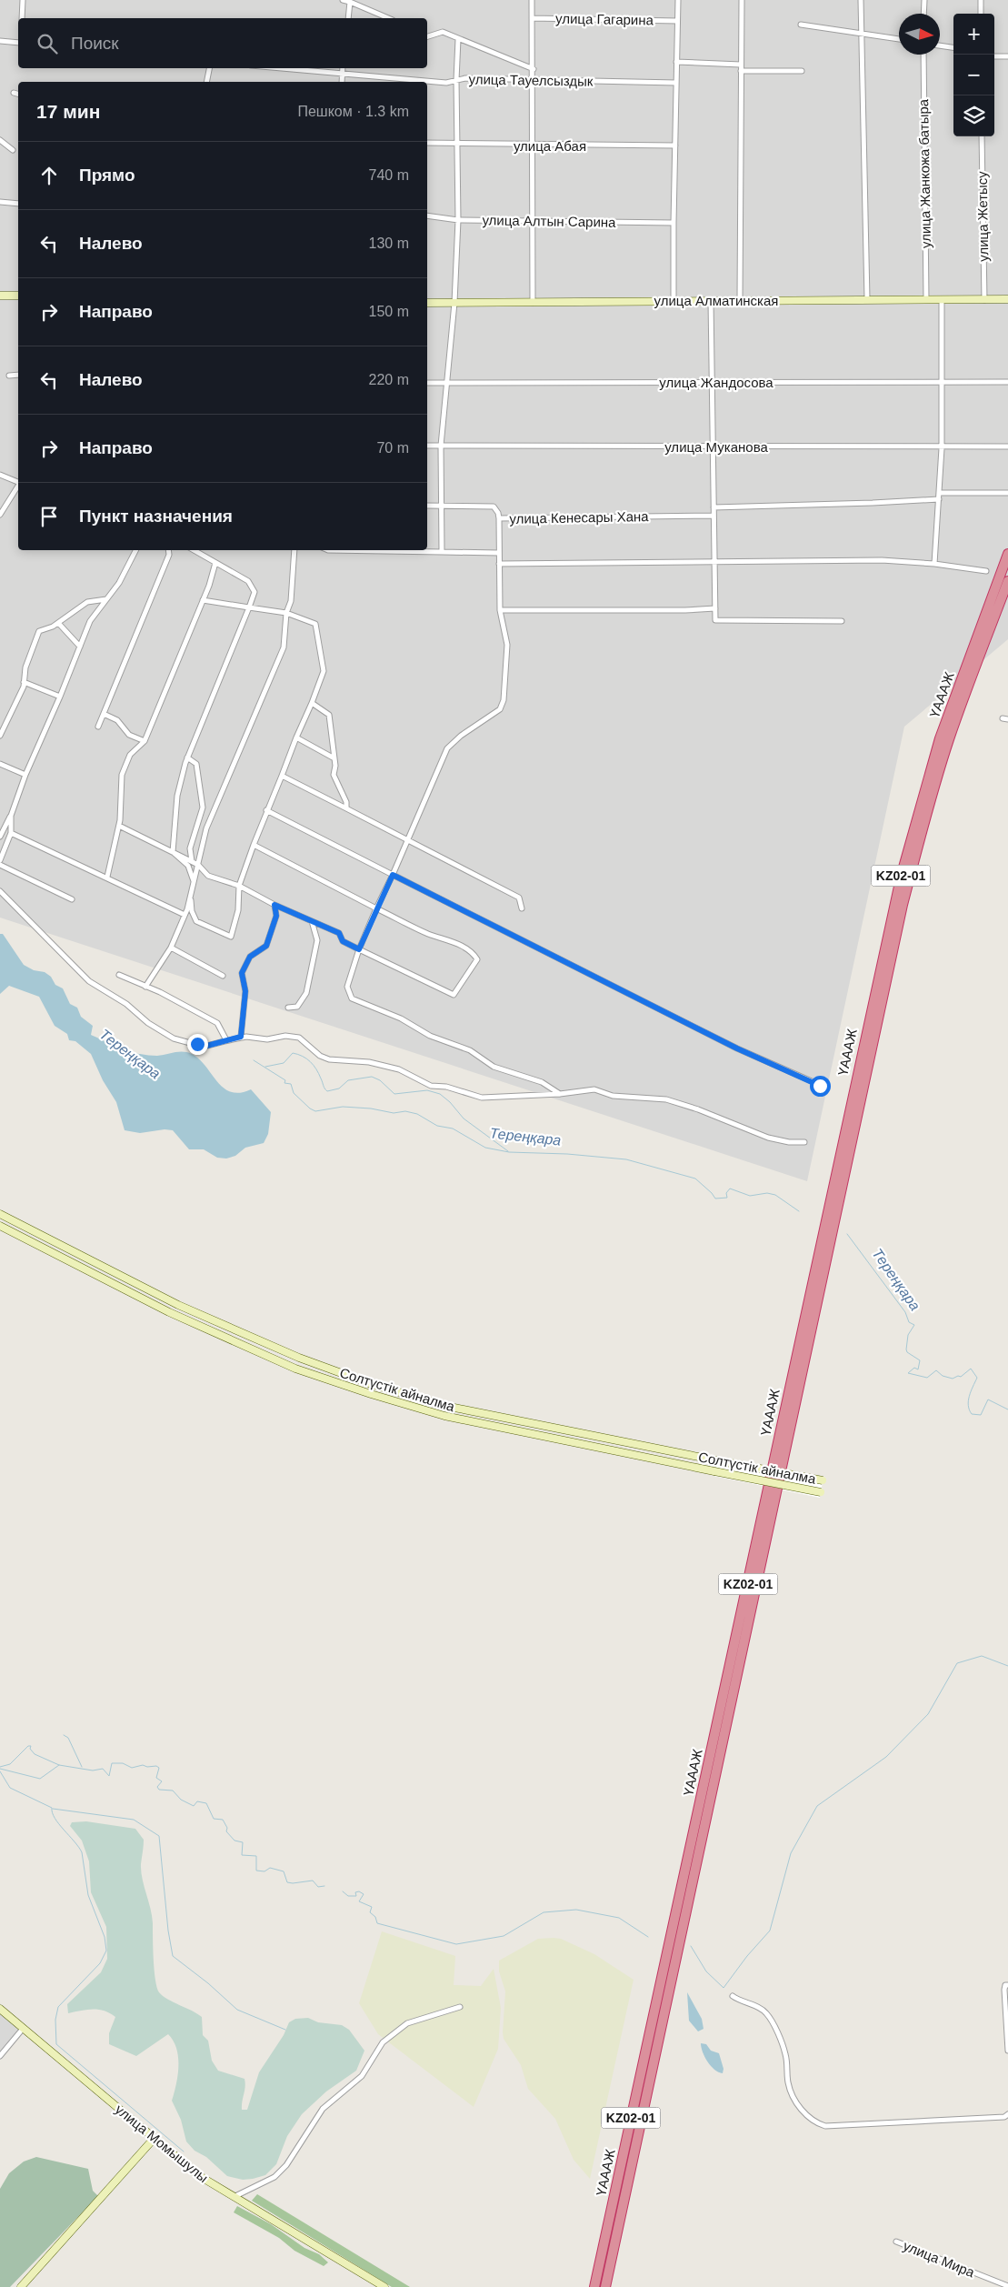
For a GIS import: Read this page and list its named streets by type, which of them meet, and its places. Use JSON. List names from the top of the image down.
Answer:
{
  "streets": {
    "highway": ["ҮАААЖ", "KZ02-01"],
    "street": [
      "улица Гагарина",
      "улица Тауелсыздык",
      "улица Абая",
      "улица Жанкожа батыра",
      "улица Жетысу",
      "улица Алтын Сарина",
      "улица Алматинская",
      "улица Жандосова",
      "улица Муканова",
      "улица Кенесары Хана",
      "Солтүстік айналма",
      "улица Момышулы",
      "улица Мира"
    ]
  },
  "crossings": [
    ["улица Жанкожа батыра", "улица Алматинская"],
    ["улица Жетысу", "улица Алматинская"]
  ],
  "water": ["Тереңқара"],
  "north": "right",
  "page": {
    "map_buttons": ["+", "−"],
    "search": "Поиск",
    "heading": ["17 мин", "Пешком · 1.3 km"],
    "list": [
      ["Прямо", "740 m"],
      ["Налево", "130 m"],
      ["Направо", "150 m"],
      ["Налево", "220 m"],
      ["Направо", "70 m"],
      "Пункт назначения"
    ]
  }
}
